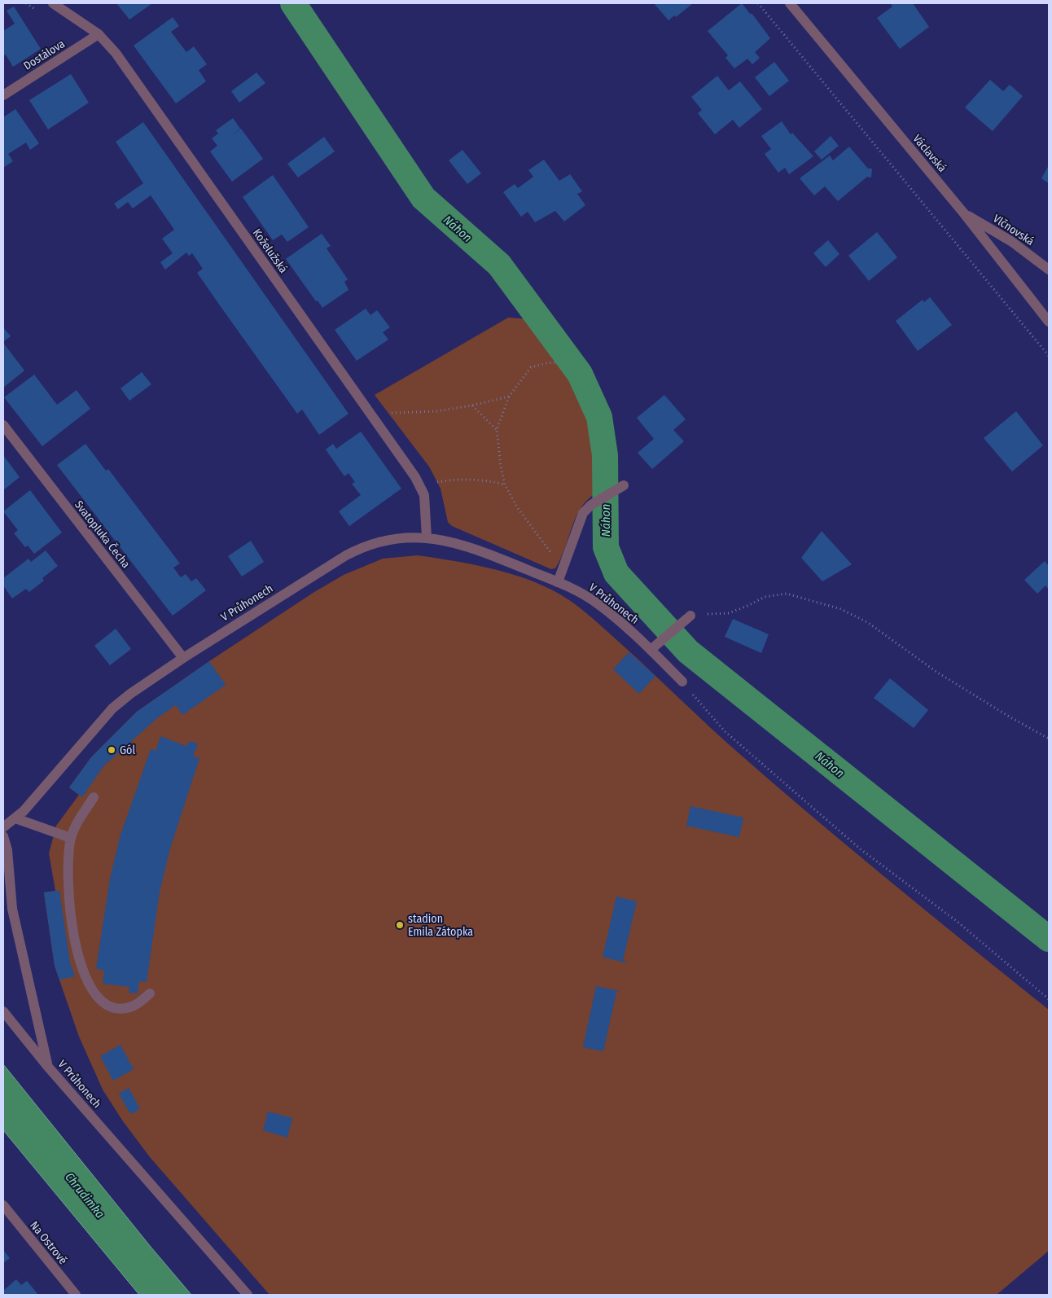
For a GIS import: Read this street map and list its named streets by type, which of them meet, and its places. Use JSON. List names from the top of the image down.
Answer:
{
  "streets": {
    "street": [
      "Dostálova",
      "Václavská",
      "Vlčnovská",
      "Koželužská",
      "Svatopluka Čecha",
      "V Průhonech",
      "Na Ostrově"
    ]
  },
  "crossings": [
    ["Dostálova", "Koželužská"],
    ["Václavská", "Vlčnovská"],
    ["Koželužská", "V Průhonech"],
    ["Svatopluka Čecha", "V Průhonech"]
  ],
  "water": ["Náhon", "Chrudimka"],
  "places": ["Gól", "stadion Emila Zátopka"]
}
